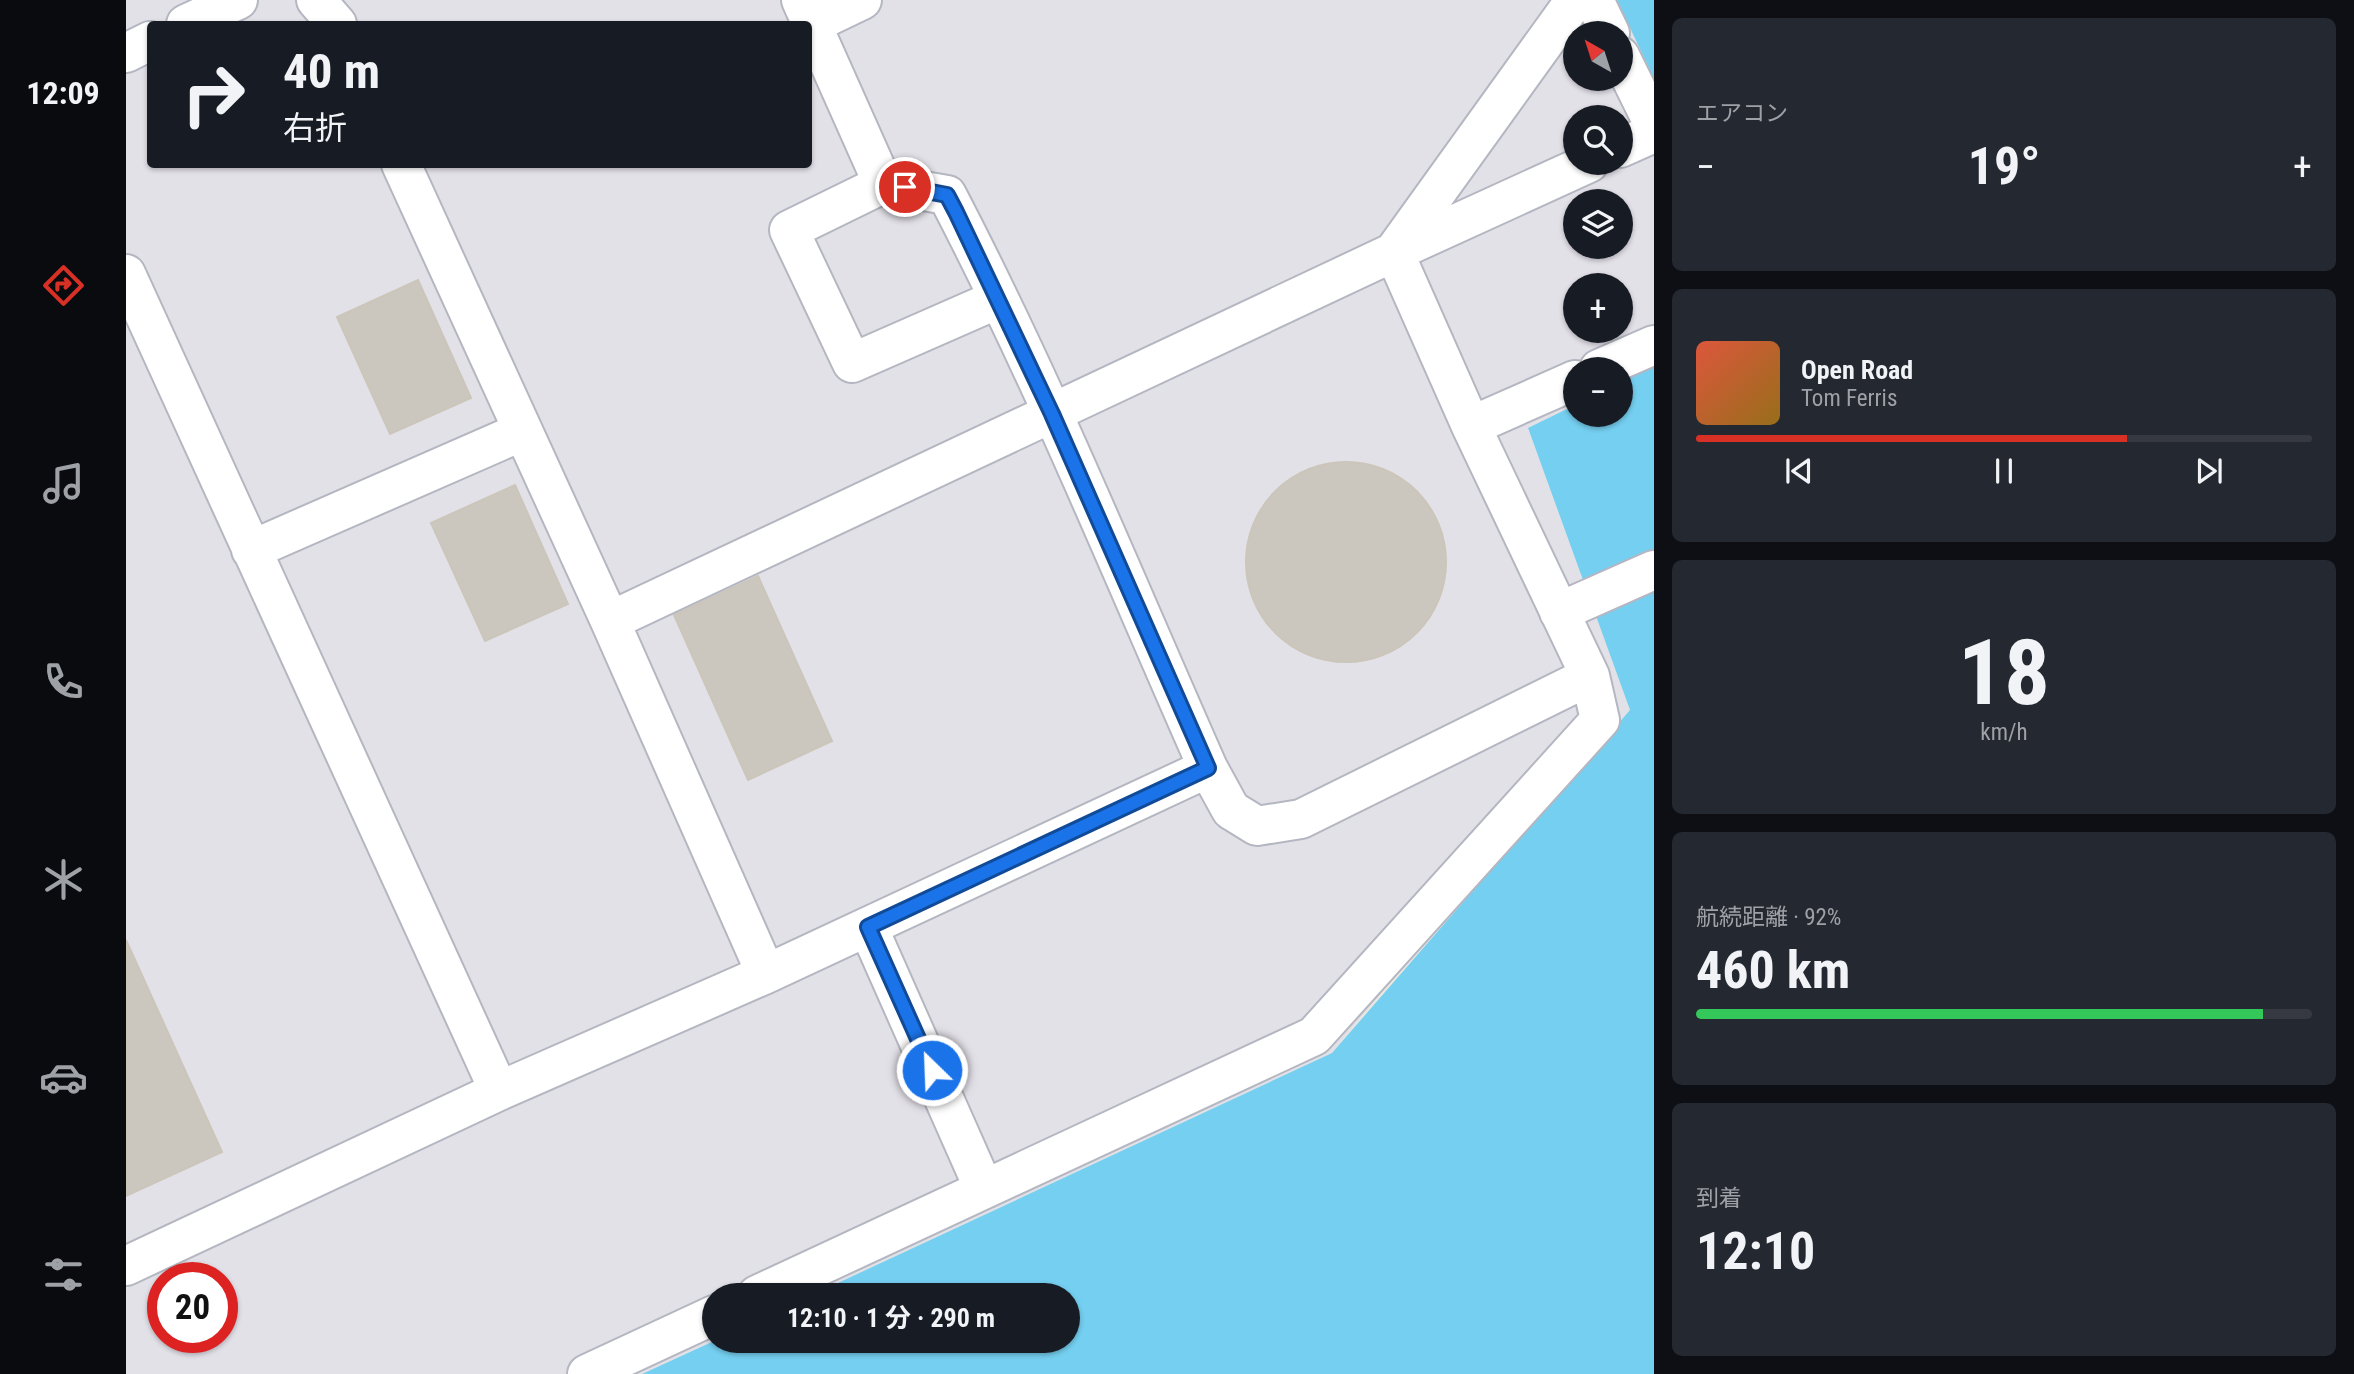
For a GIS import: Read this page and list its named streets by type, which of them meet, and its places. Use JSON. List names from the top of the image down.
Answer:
{
  "north": "top left",
  "page": {
    "tabs": "12:09",
    "tile": [
      "エアコン",
      ["18", "km/h"],
      ["航続距離 · 92%", "460 km"],
      ["到着", "12:10"]
    ],
    "map_buttons": ["+", "−"],
    "turn": ["40 m", "右折"],
    "heat": ["−", "19°", "+"],
    "song": ["Open Road", "Tom Ferris"],
    "limit": "20",
    "trip": "12:10 · 1 分 · 290 m"
  }
}
